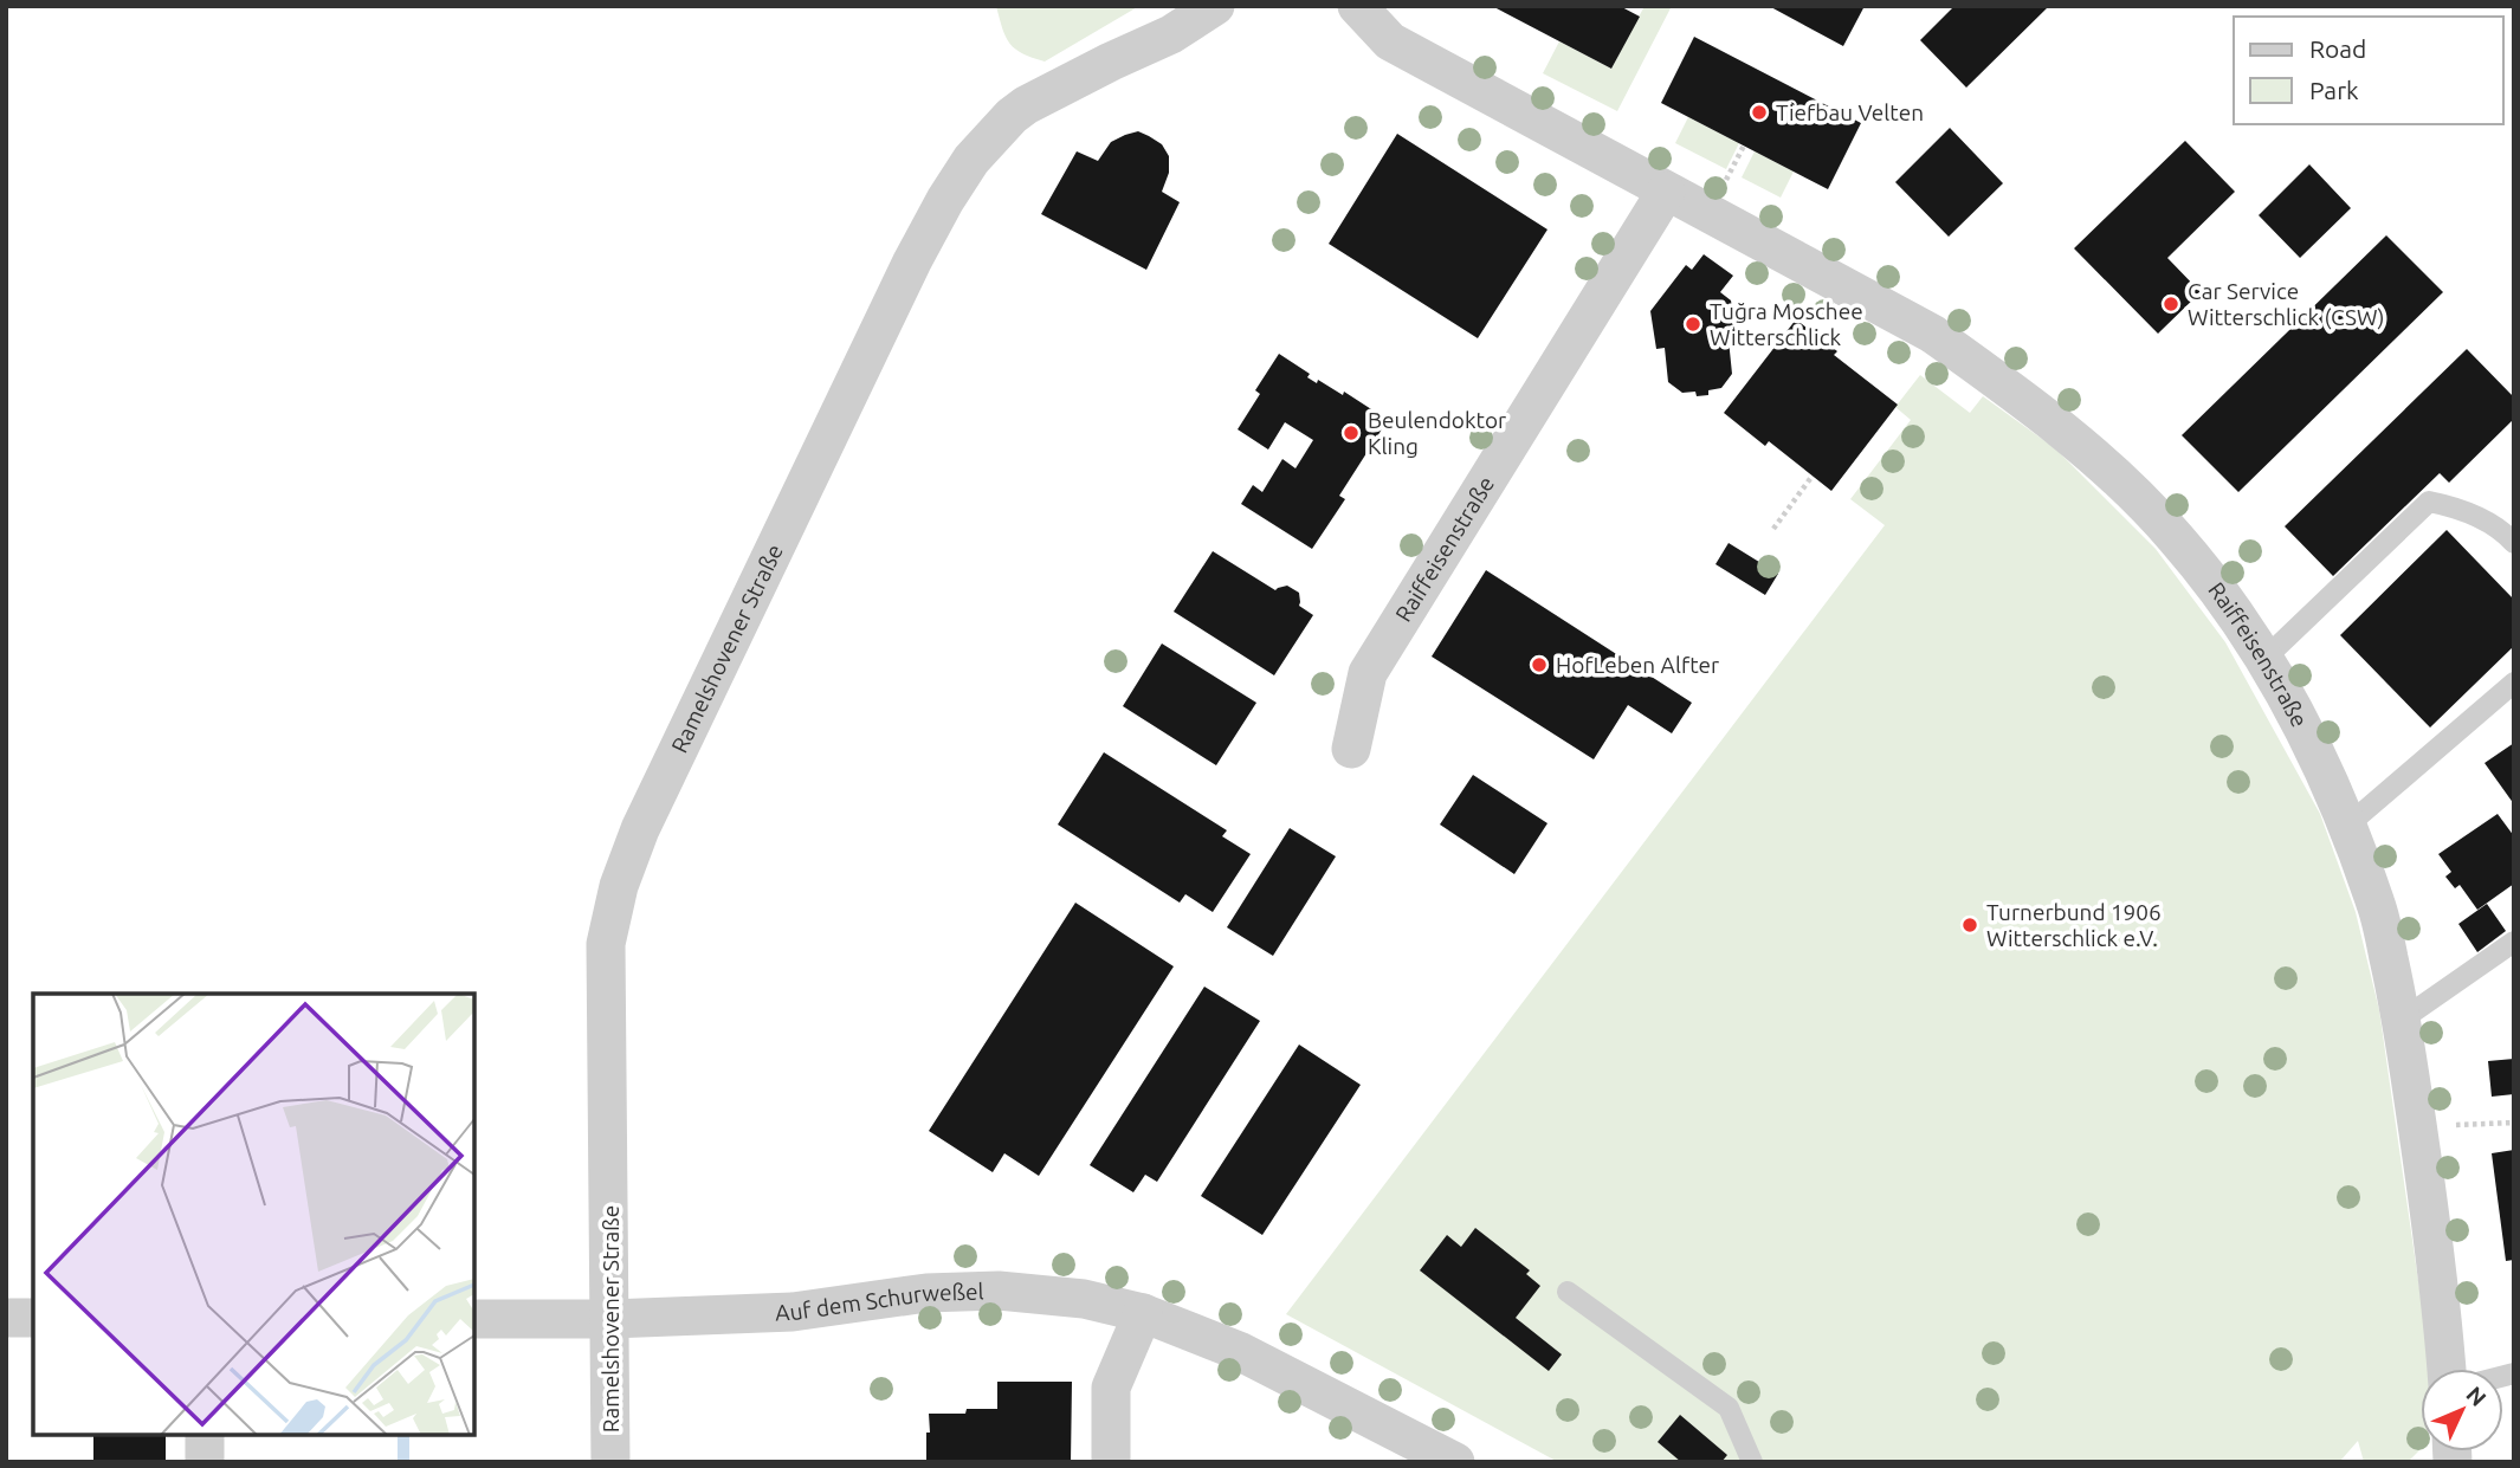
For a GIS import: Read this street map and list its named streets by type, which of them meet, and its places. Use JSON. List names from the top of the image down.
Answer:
{
  "streets": {
    "street": ["Raiffeisenstraße", "Ramelshovener Straße", "Auf dem Schurweßel"]
  },
  "crossings": [
    ["Ramelshovener Straße", "Auf dem Schurweßel"]
  ],
  "places": [
    "Tiefbau Velten",
    "Car Service Witterschlick (CSW)",
    "Tuğra Moschee Witterschlick",
    "Beulendoktor Kling",
    "HofLeben Alfter",
    "Turnerbund 1906 Witterschlick e.V."
  ],
  "legend": ["Road", "Park"],
  "north": "top right"
}
